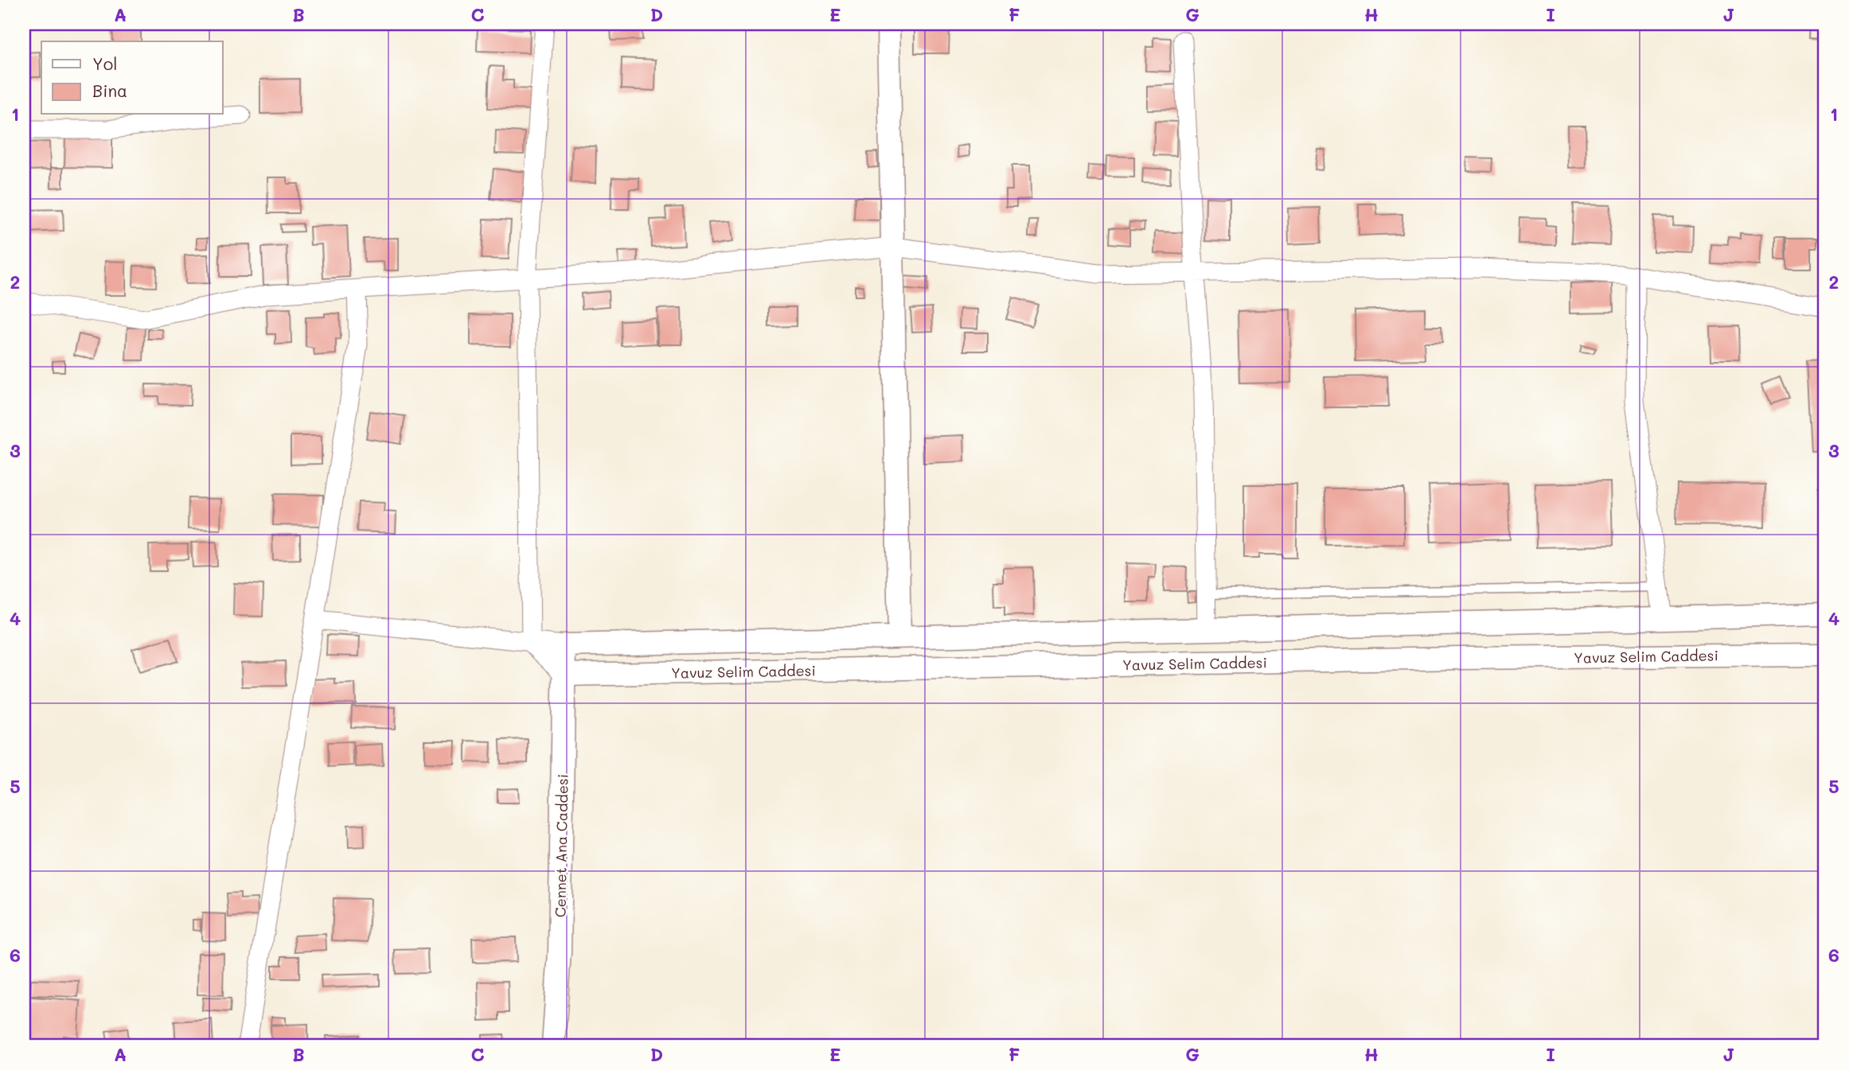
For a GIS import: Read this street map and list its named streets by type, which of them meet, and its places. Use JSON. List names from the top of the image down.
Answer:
{
  "streets": {
    "street": ["Yavuz Selim Caddesi", "Cennet Ana Caddesi"]
  },
  "crossings": [
    ["Yavuz Selim Caddesi", "Cennet Ana Caddesi"]
  ],
  "legend": ["Yol", "Bina"],
  "grid": {
    "columns": [
      "A",
      "B",
      "C",
      "D",
      "E",
      "F",
      "G",
      "H",
      "I",
      "J"
    ],
    "rows": [
      "1",
      "2",
      "3",
      "4",
      "5",
      "6"
    ]
  }
}
